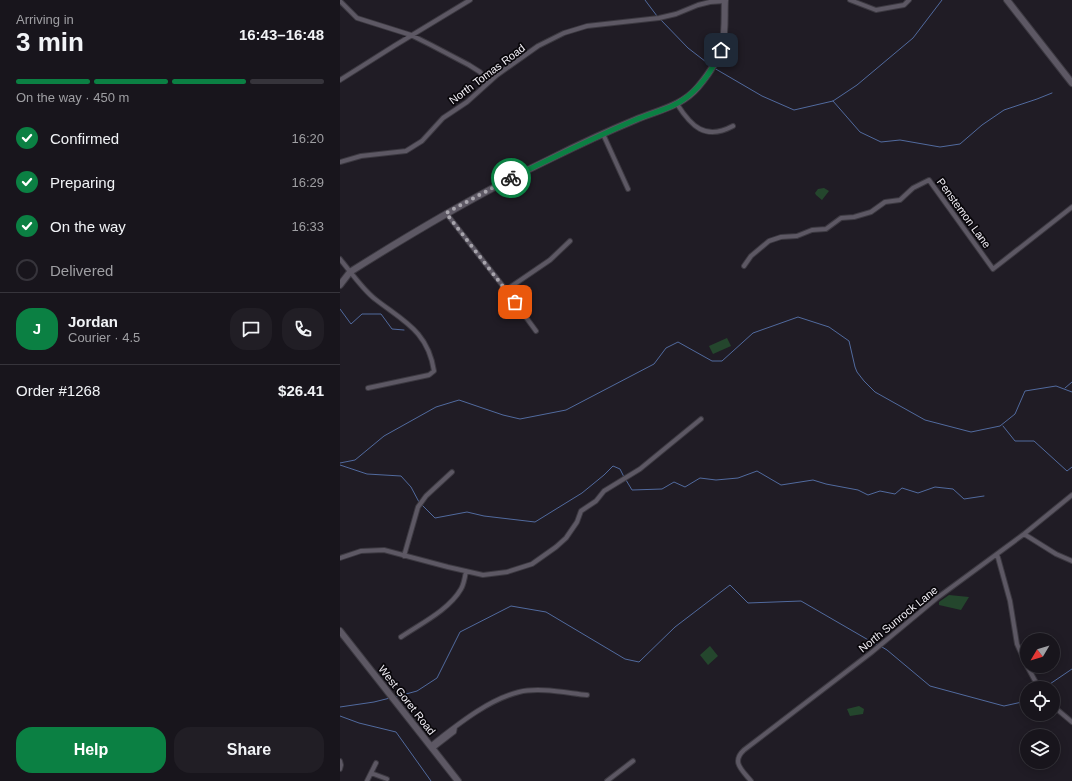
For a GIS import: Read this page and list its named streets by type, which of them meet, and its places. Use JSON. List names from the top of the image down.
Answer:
{
  "streets": {
    "street": [
      "North Tomas Road",
      "Penstemon Lane",
      "North Sunrock Lane",
      "West Goret Road"
    ]
  },
  "north": "bottom left",
  "page": {
    "heading": ["3 min", "Arriving in", "16:43–16:48"],
    "panel": [
      "Jordan",
      "Courier · 4.5",
      "Order #1268",
      "$26.41"
    ],
    "bar": "On the way · 450 m",
    "list": [
      ["Confirmed", "16:20"],
      ["Preparing", "16:29"],
      ["On the way", "16:33"],
      "Delivered"
    ],
    "round": "J",
    "buttons": ["Help", "Share"]
  }
}
